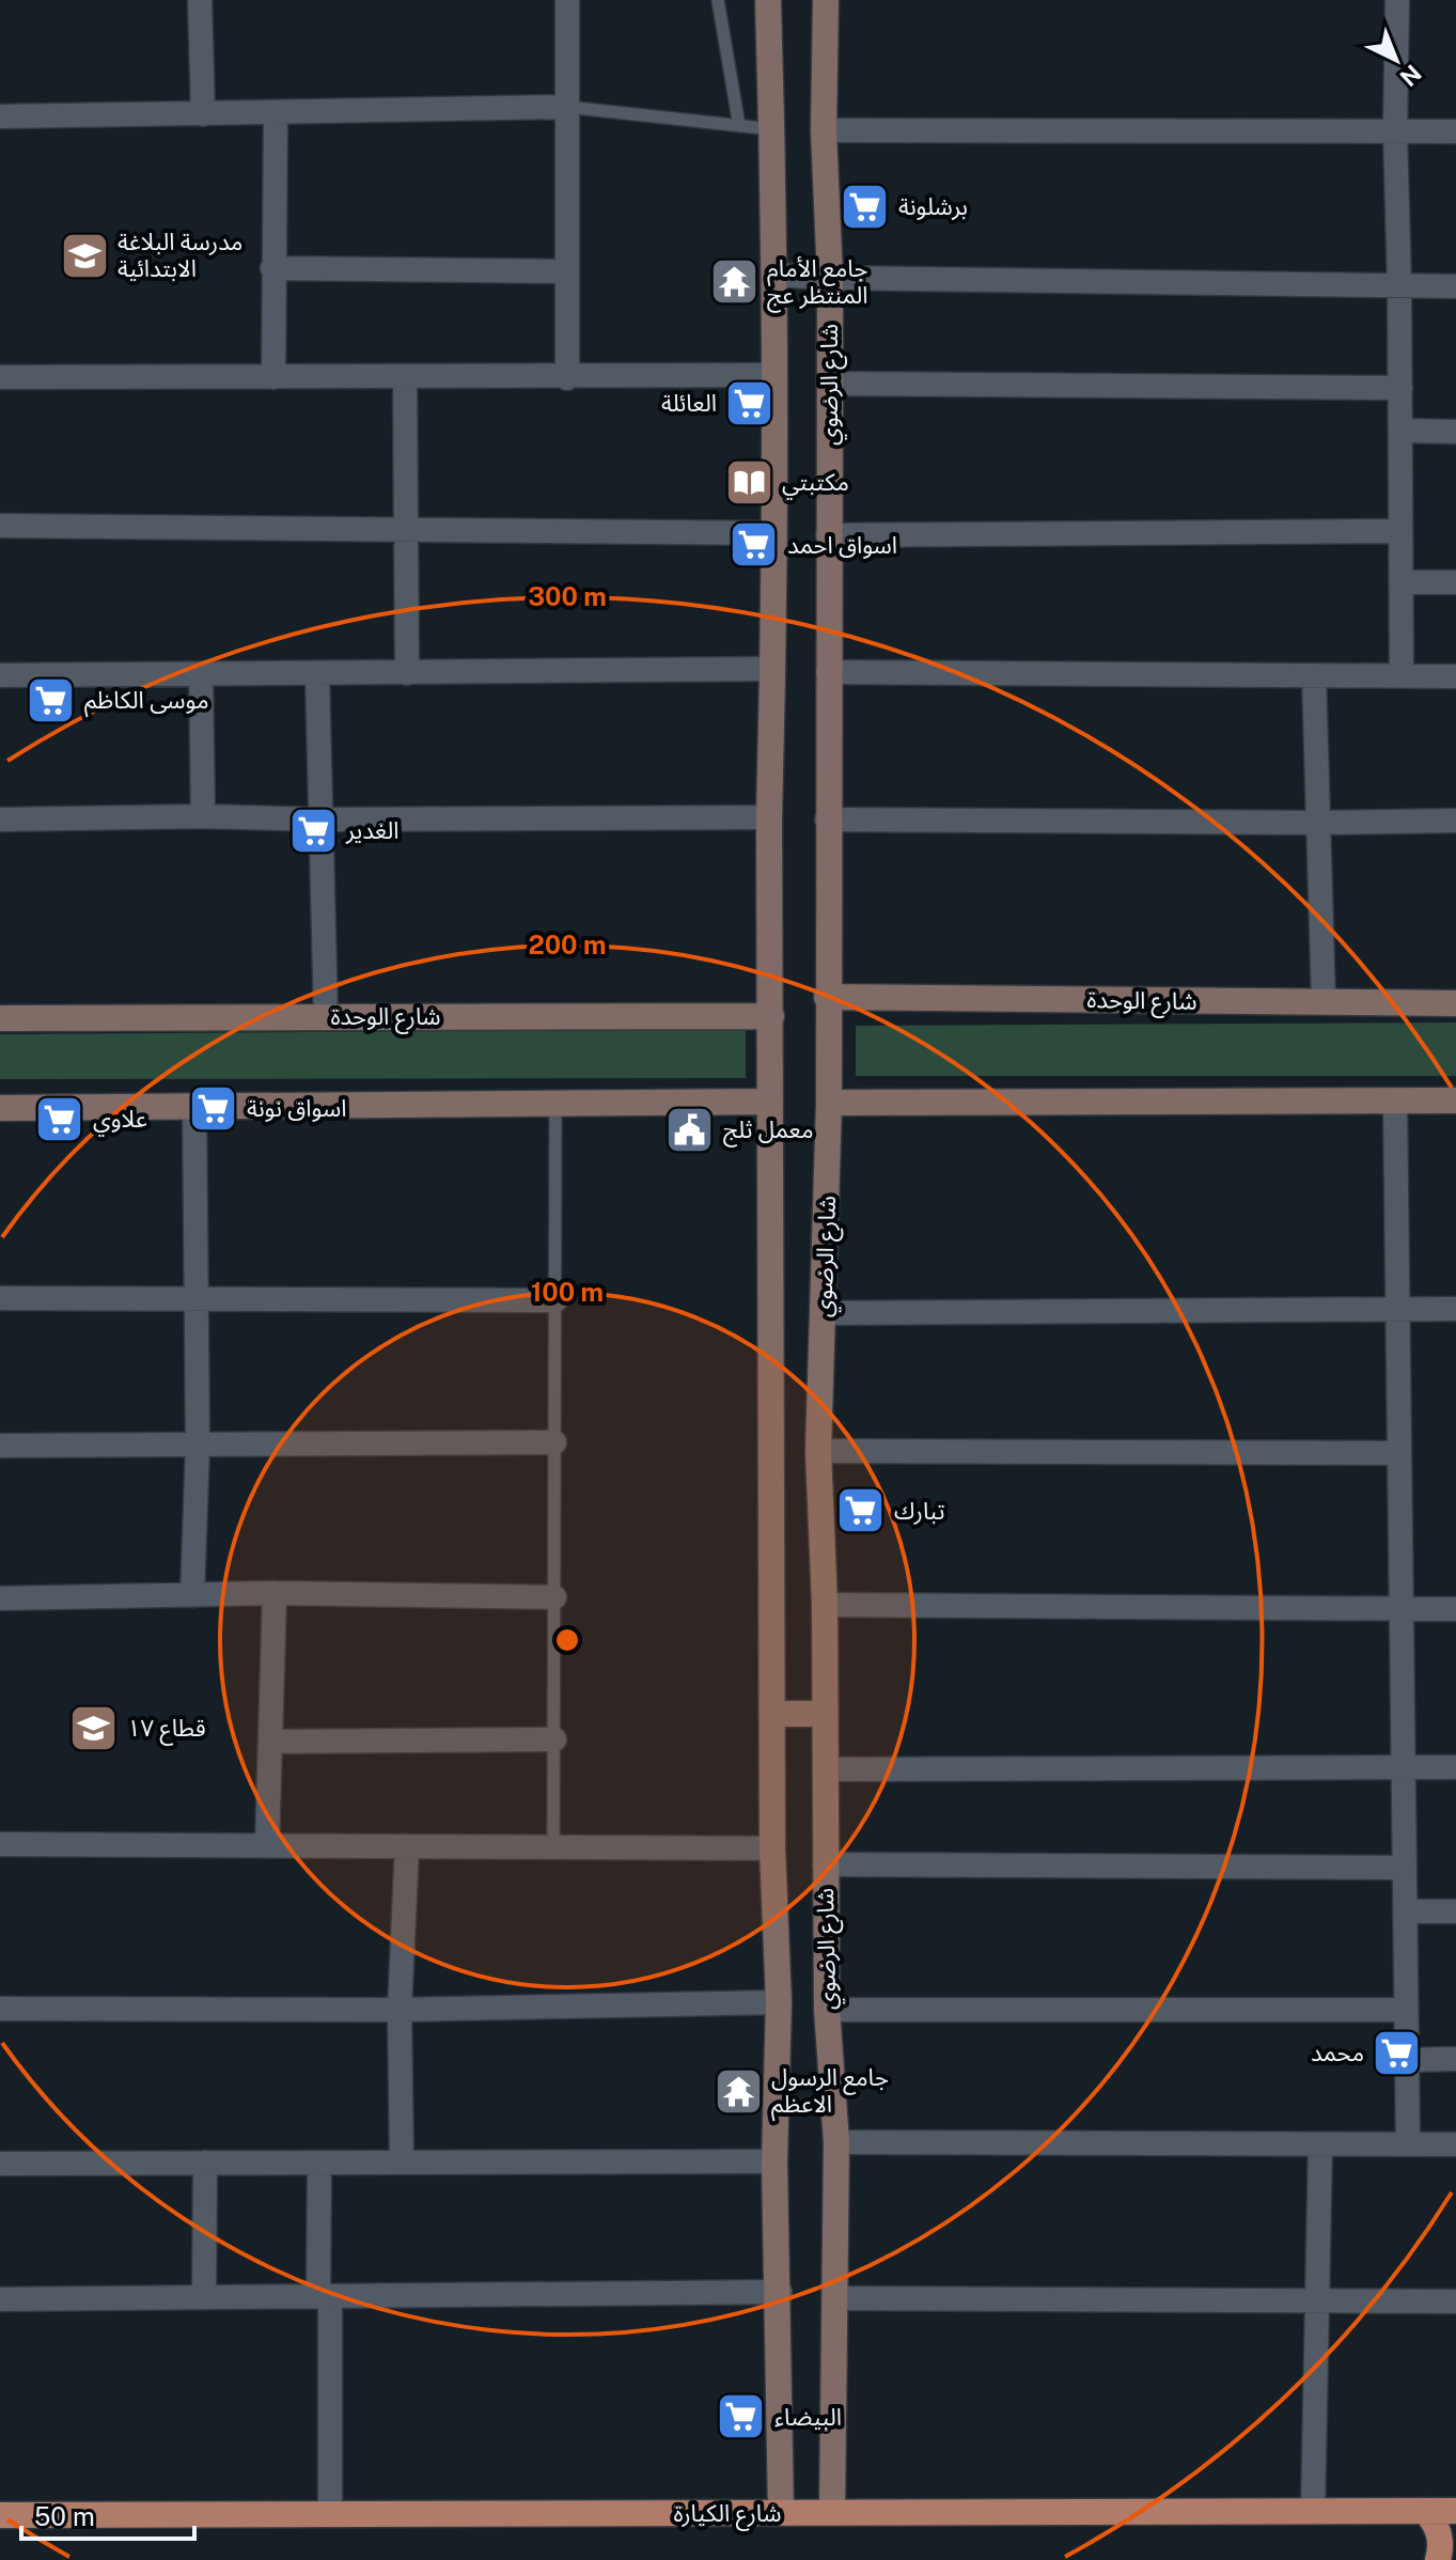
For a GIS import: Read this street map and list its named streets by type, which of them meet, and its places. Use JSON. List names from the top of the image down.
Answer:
{
  "streets": {
    "main road": ["شارع الكيارة"],
    "street": ["شارع الرضوي", "شارع الوحدة"]
  },
  "crossings": [
    ["شارع الرضوي", "شارع الوحدة"],
    ["شارع الرضوي", "شارع الكيارة"]
  ],
  "places": {
    "supermarket": [
      "برشلونة",
      "العائلة",
      "اسواق احمد",
      "موسى الكاظم",
      "الغدير",
      "اسواق نونة",
      "علاوي",
      "تبارك",
      "محمد",
      "البيضاء"
    ],
    "school or university": ["مدرسة البلاغة الابتدائية", "قطاع ١٧"],
    "temple": ["جامع الأمام المنتظر عج", "جامع الرسول الاعظم"],
    "library": ["مكتبتي"],
    "public building": ["معمل ثلج"]
  },
  "scale_bar": "50 m",
  "north": "bottom right",
  "rings": ["300 m", "200 m", "100 m"]
}
